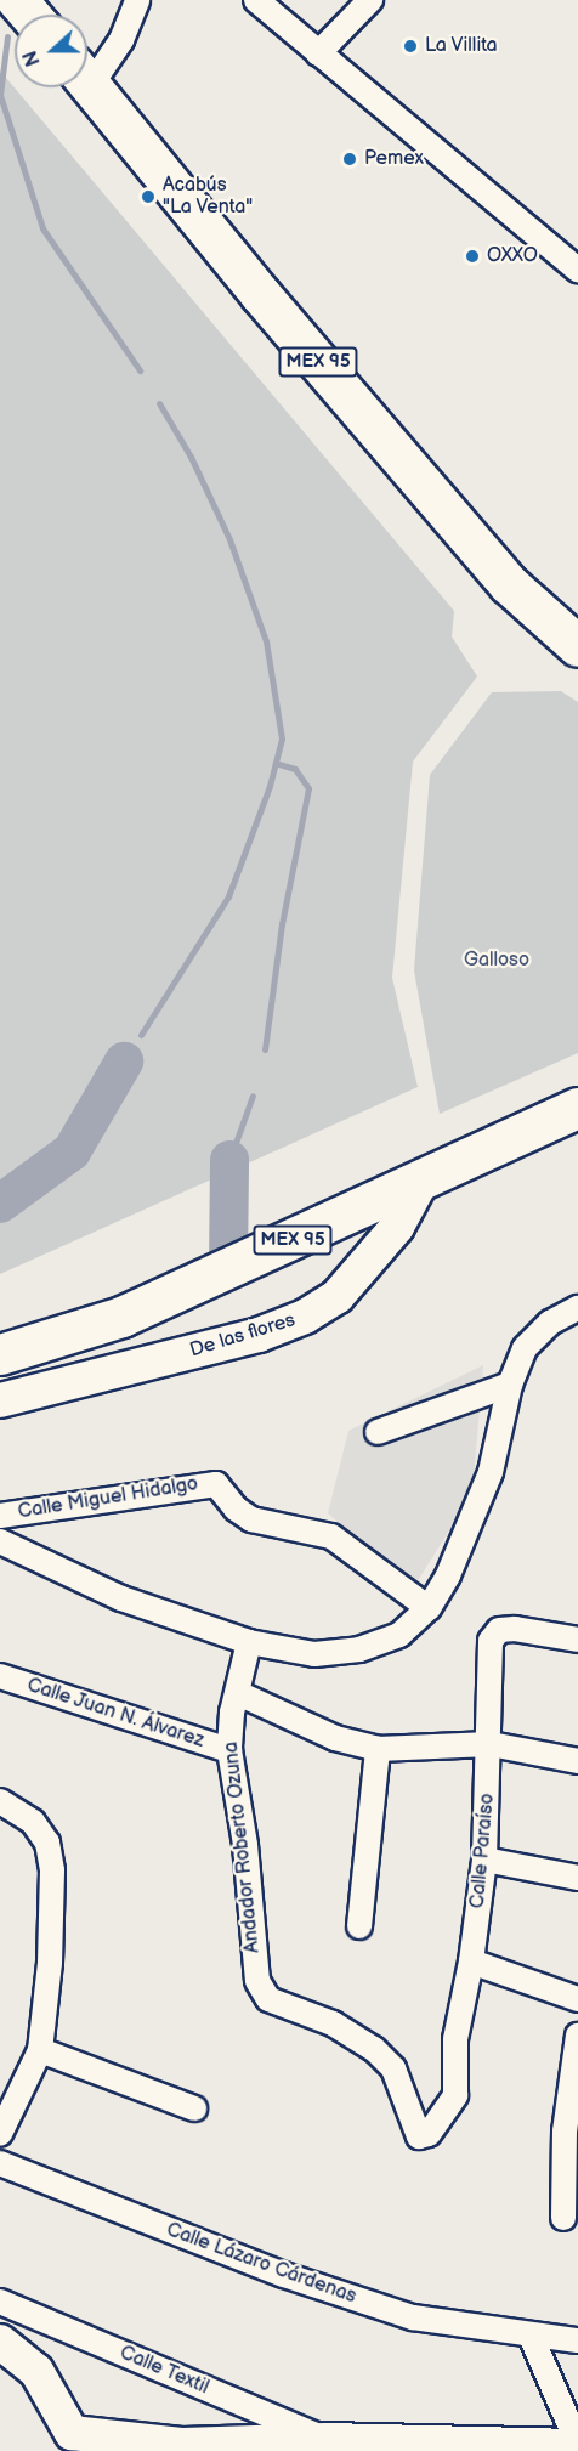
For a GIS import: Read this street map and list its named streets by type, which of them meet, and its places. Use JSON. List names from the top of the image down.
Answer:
{
  "streets": {
    "highway": ["MEX 95"],
    "street": [
      "De las flores",
      "Calle Miguel Hidalgo",
      "Calle Juan N. Álvarez",
      "Andador Roberto Ozuna",
      "Calle Paraíso",
      "Calle Lázaro Cárdenas",
      "Calle Textil"
    ]
  },
  "crossings": [
    ["MEX 95", "De las flores"],
    ["Calle Juan N. Álvarez", "Andador Roberto Ozuna"],
    ["Andador Roberto Ozuna", "Calle Paraíso"]
  ],
  "parks": ["Galloso"],
  "places": [
    "La Villita",
    "Pemex",
    "Acabús \"La Venta\"",
    "OXXO"
  ],
  "north": "left"
}
